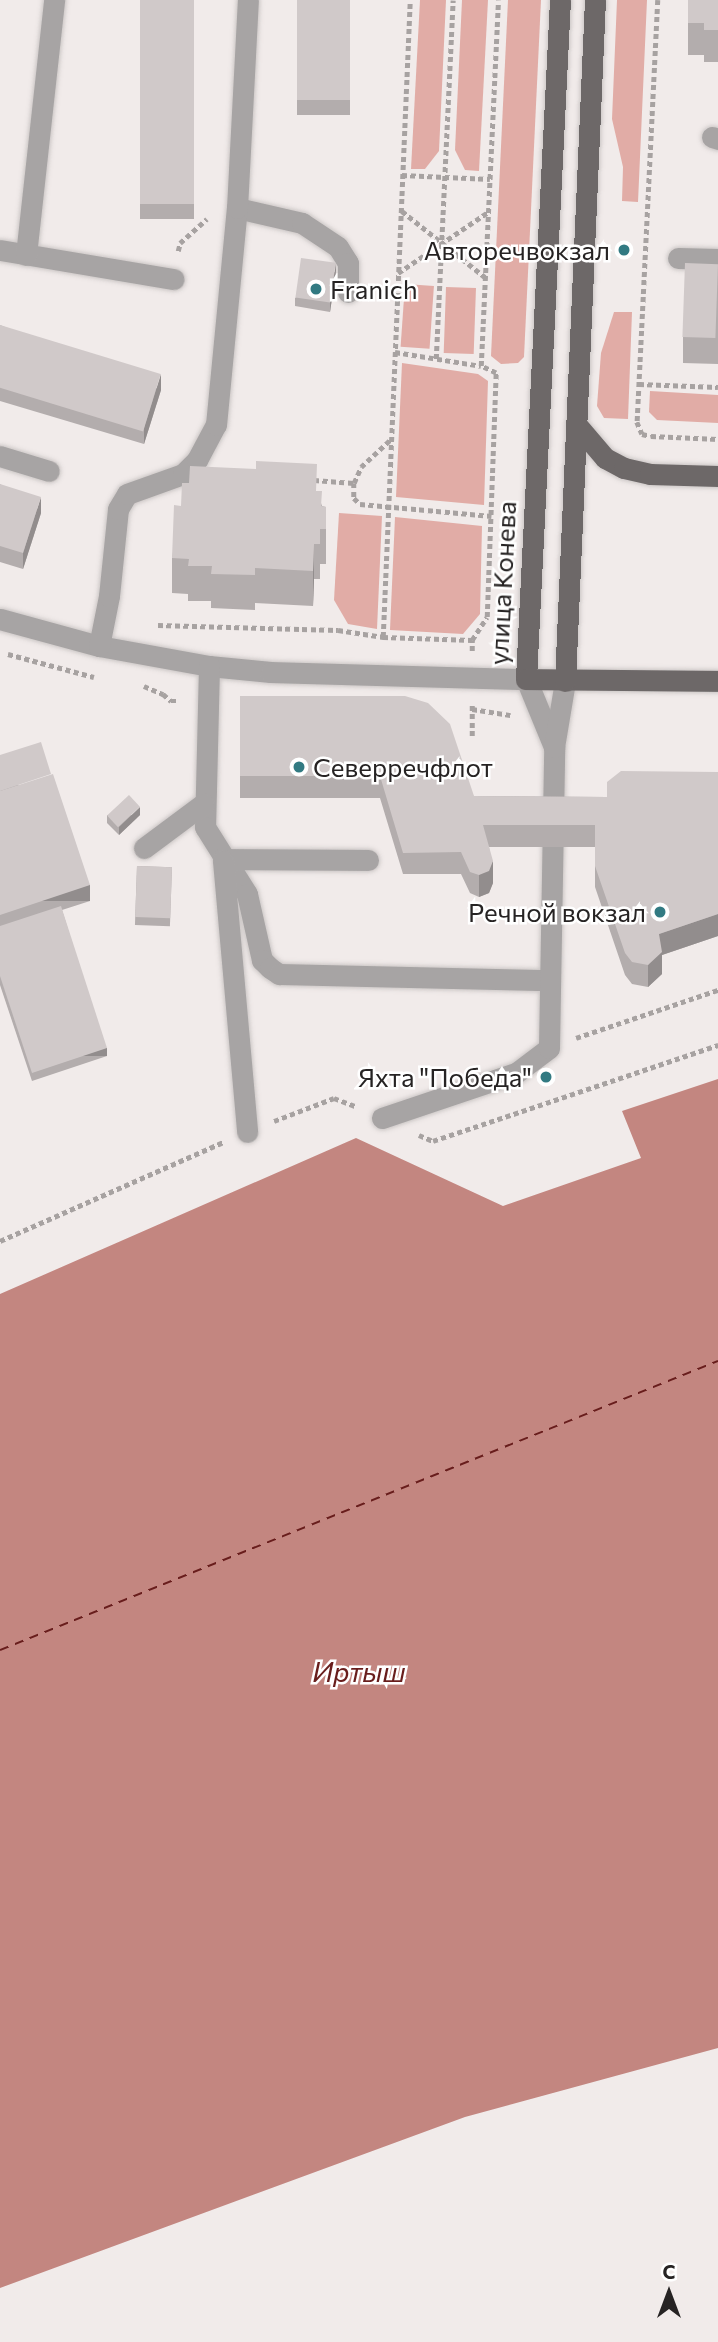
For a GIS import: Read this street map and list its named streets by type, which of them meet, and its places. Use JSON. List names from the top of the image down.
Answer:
{
  "streets": {
    "main road": ["улица Конева"]
  },
  "water": ["Иртыш"],
  "places": [
    "Авторечвокзал",
    "Franich",
    "Северречфлот",
    "Речной вокзал",
    "Яхта \"Победа\""
  ],
  "north": "top"
}
